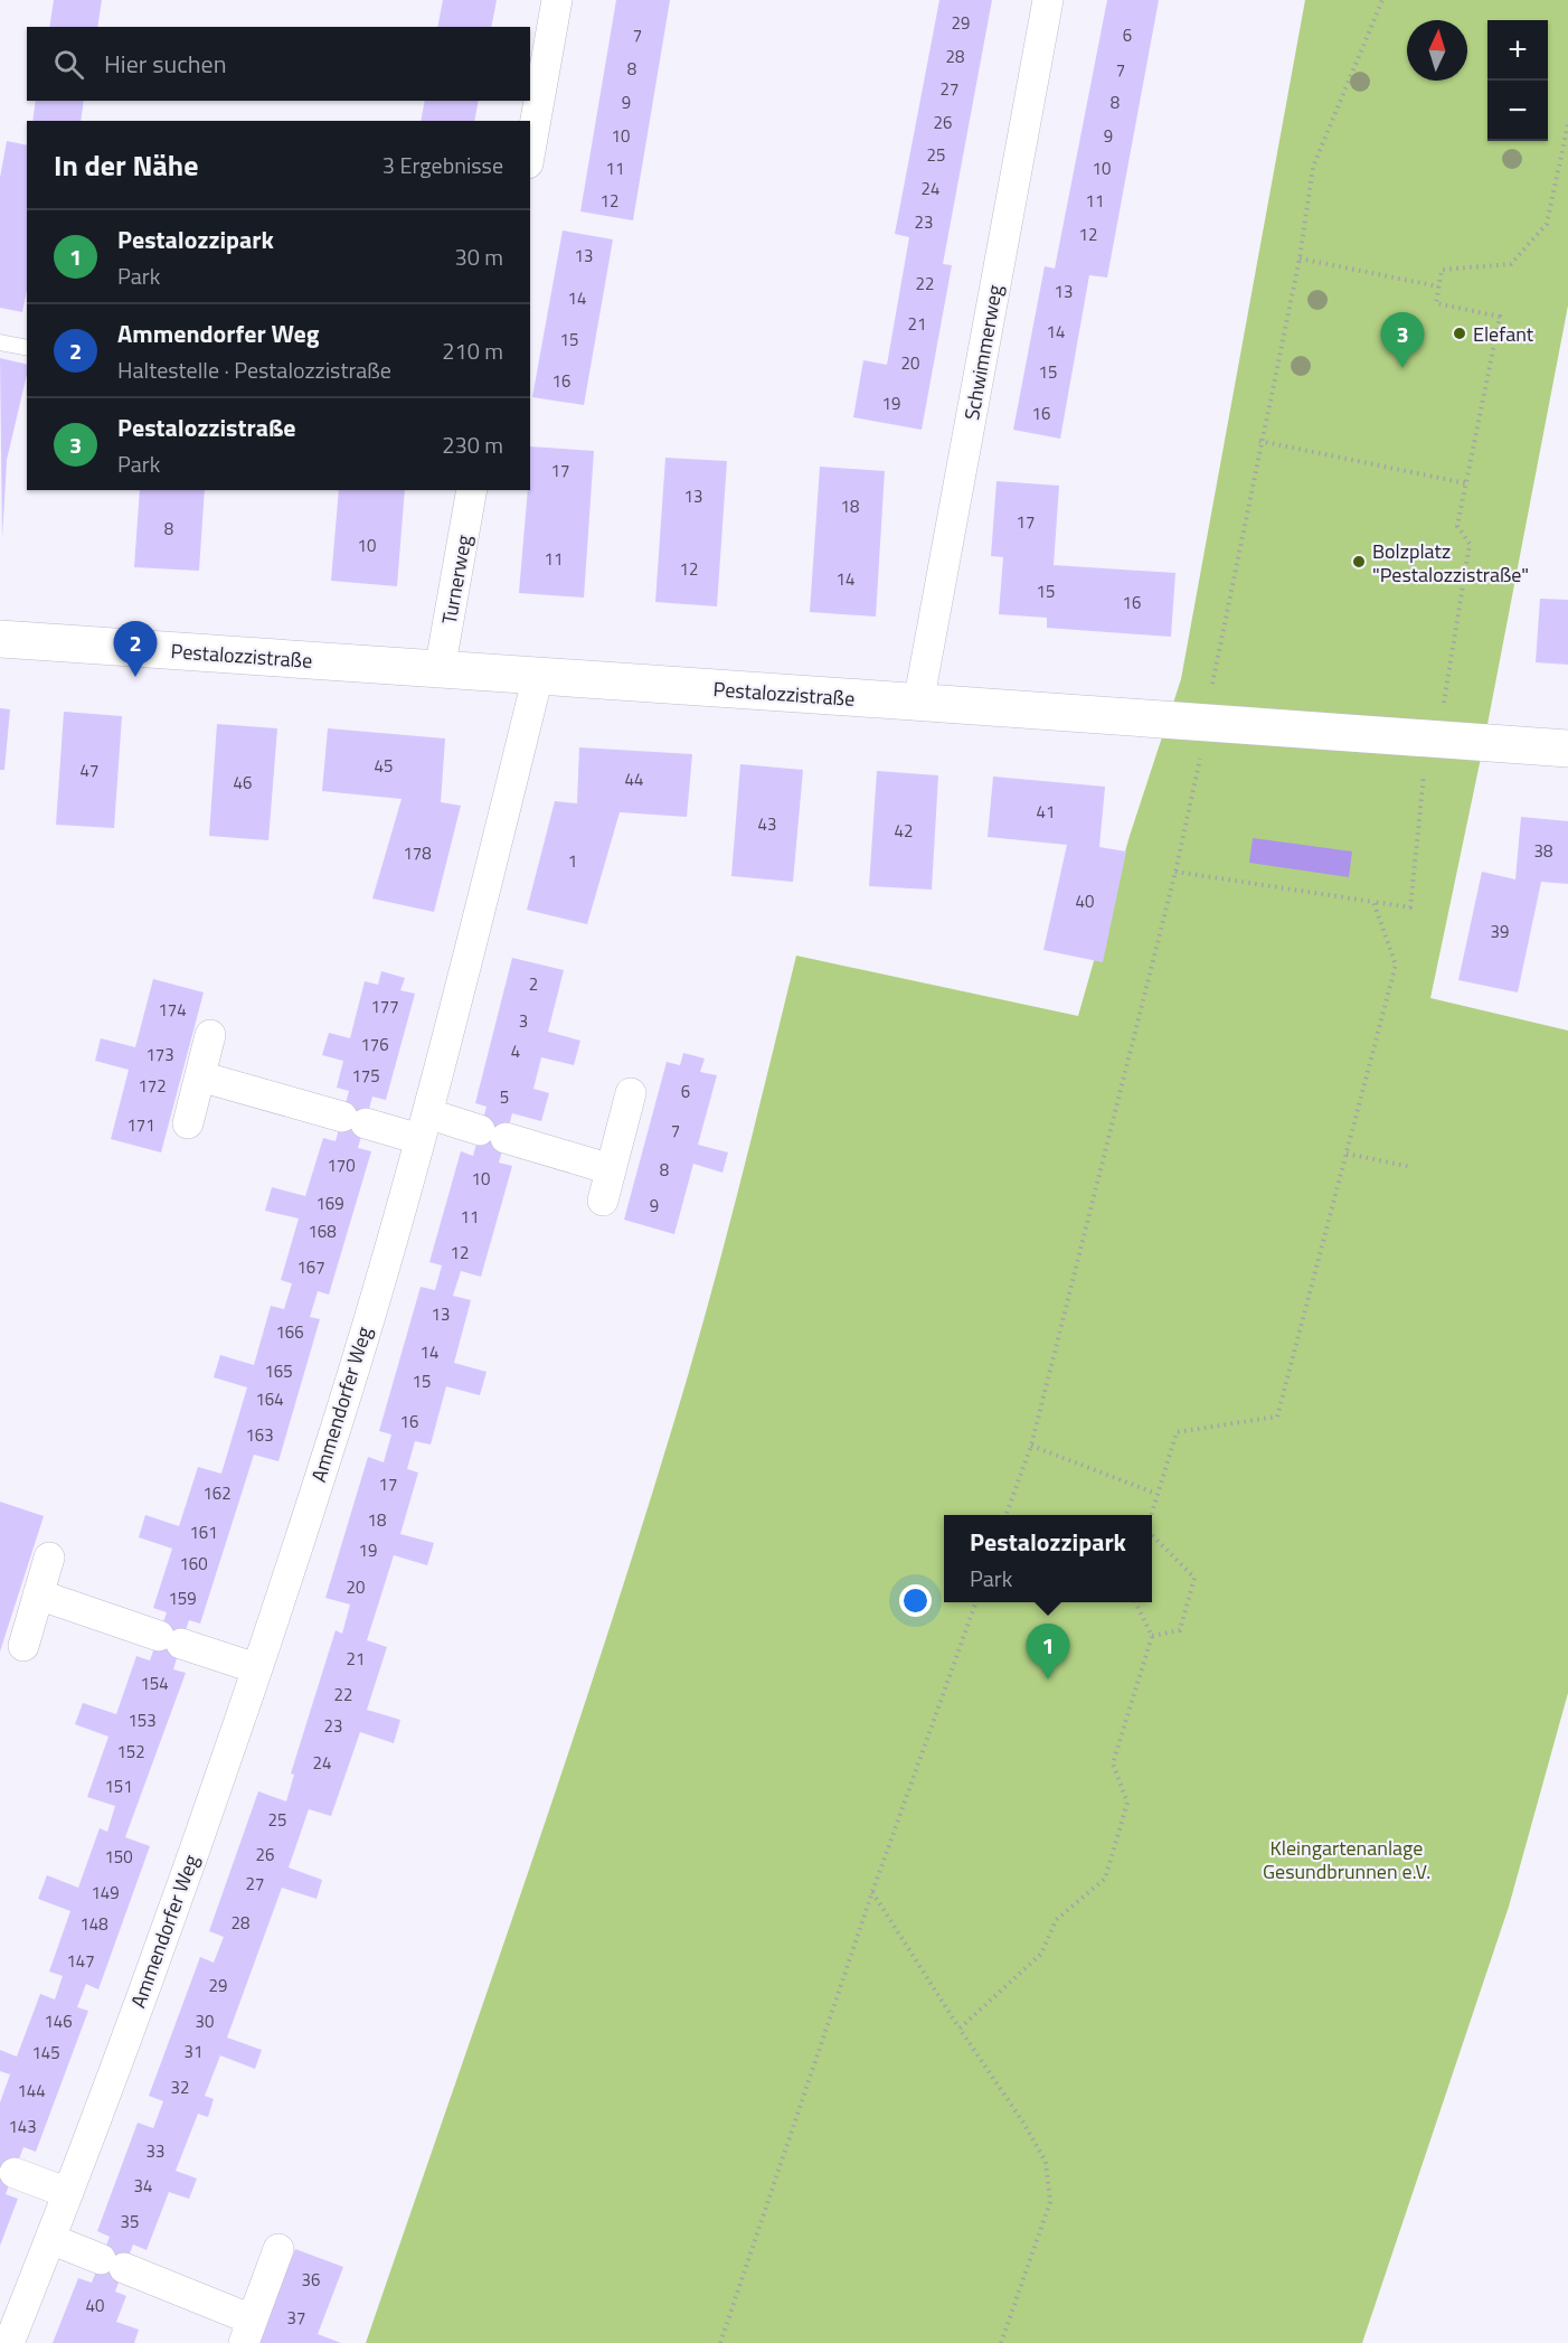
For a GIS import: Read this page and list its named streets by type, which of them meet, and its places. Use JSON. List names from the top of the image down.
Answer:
{
  "streets": {
    "street": [
      "Schwimmerweg",
      "Turnerweg",
      "Pestalozzistraße",
      "Ammendorfer Weg"
    ]
  },
  "crossings": [
    ["Schwimmerweg", "Pestalozzistraße"],
    ["Turnerweg", "Pestalozzistraße"],
    ["Pestalozzistraße", "Ammendorfer Weg"]
  ],
  "parks": ["Kleingartenanlage Gesundbrunnen e.V."],
  "places": ["Elefant", "Bolzplatz \"Pestalozzistraße\""],
  "house_numbers": [
    "29",
    "7",
    "6",
    "28",
    "8",
    "7",
    "27",
    "9",
    "8",
    "26",
    "10",
    "9",
    "25",
    "11",
    "10",
    "24",
    "12",
    "11",
    "23",
    "12",
    "13",
    "22",
    "13",
    "14",
    "21",
    "14",
    "15",
    "20",
    "15",
    "16",
    "19",
    "16",
    "17",
    "13",
    "18",
    "17",
    "8",
    "10",
    "11",
    "12",
    "14",
    "15",
    "16",
    "45",
    "47",
    "44",
    "46",
    "41",
    "43",
    "42",
    "38",
    "178",
    "1",
    "40",
    "39",
    "2",
    "177",
    "174",
    "3",
    "176",
    "4",
    "173",
    "175",
    "172",
    "6",
    "5",
    "171",
    "7",
    "170",
    "8",
    "10",
    "169",
    "9",
    "11",
    "168",
    "12",
    "167",
    "13",
    "166",
    "14",
    "165",
    "15",
    "164",
    "16",
    "163",
    "17",
    "162",
    "18",
    "161",
    "19",
    "160",
    "20",
    "159",
    "21",
    "154",
    "22",
    "153",
    "23",
    "152",
    "24",
    "151",
    "25",
    "26",
    "150",
    "27",
    "149",
    "28",
    "148",
    "147",
    "29",
    "146",
    "30",
    "31",
    "145",
    "32",
    "144",
    "143",
    "33",
    "34",
    "35",
    "36",
    "40",
    "37"
  ],
  "north": "top",
  "page": {
    "map_buttons": ["+", "−"],
    "search": "Hier suchen",
    "heading": ["In der Nähe", "3 Ergebnisse"],
    "list": [
      {
        "mark": "1",
        "name": "Pestalozzipark",
        "note": "Park",
        "value": "30 m"
      },
      {
        "mark": "2",
        "name": "Ammendorfer Weg",
        "note": "Haltestelle · Pestalozzistraße",
        "value": "210 m"
      },
      {
        "mark": "3",
        "name": "Pestalozzistraße",
        "note": "Park",
        "value": "230 m"
      }
    ],
    "pins": ["3", "2", "1"],
    "popup": ["Pestalozzipark", "Park"]
  }
}
